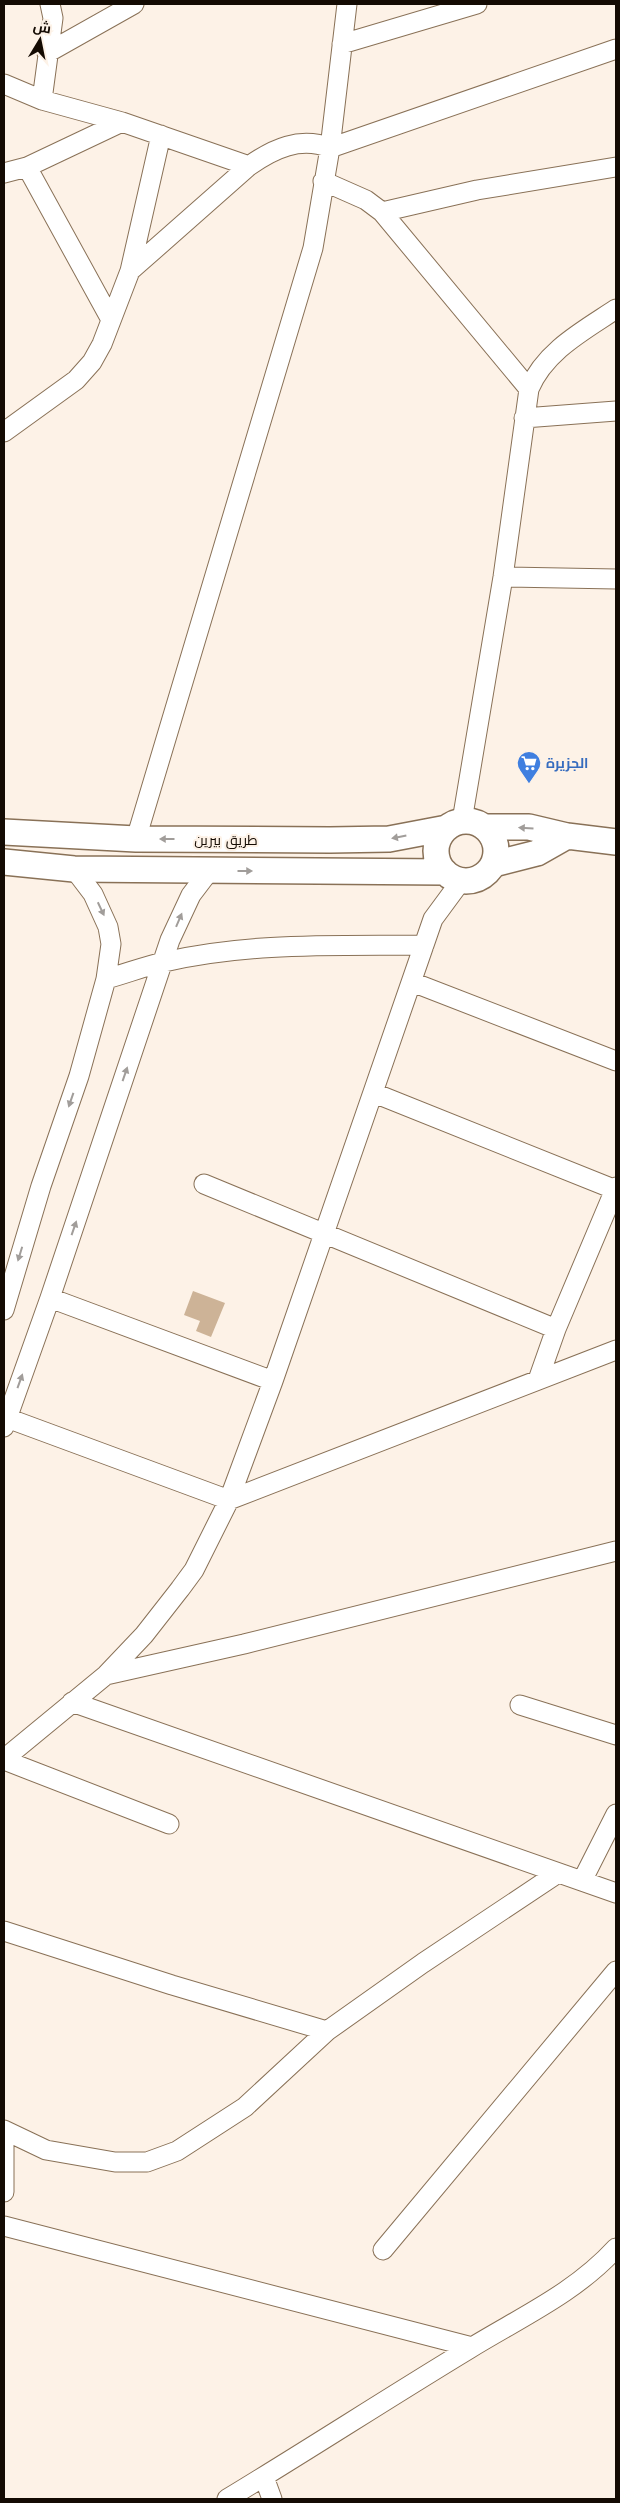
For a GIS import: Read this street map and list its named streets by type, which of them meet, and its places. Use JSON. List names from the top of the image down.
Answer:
{
  "streets": {
    "main road": ["طريق بيرين"]
  },
  "places": {
    "supermarket": ["الجزيرة"]
  },
  "north": "top"
}
